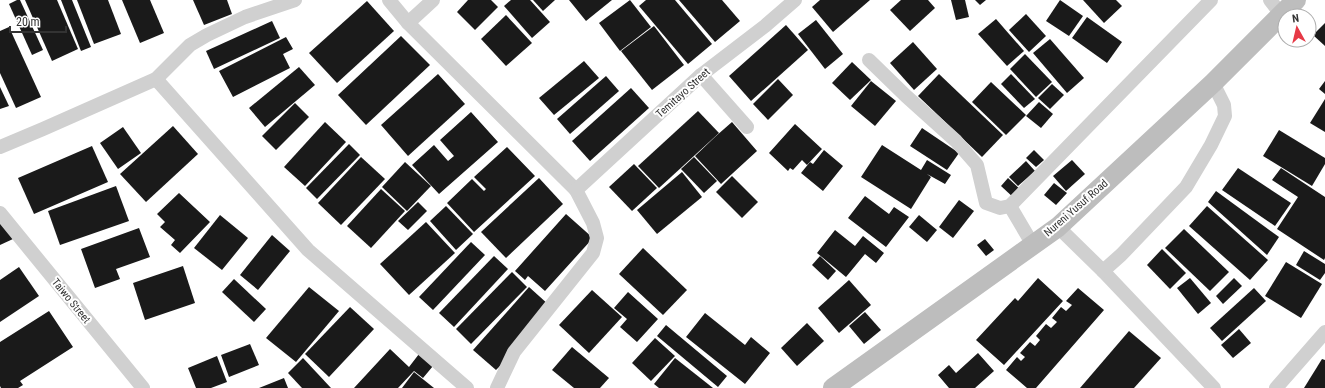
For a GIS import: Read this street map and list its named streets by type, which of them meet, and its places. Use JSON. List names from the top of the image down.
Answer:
{
  "streets": {
    "street": ["Temitayo Street", "Nureni Yusuf Road", "Taiwo Street"]
  },
  "scale_bar": "20 m",
  "north": "top"
}
